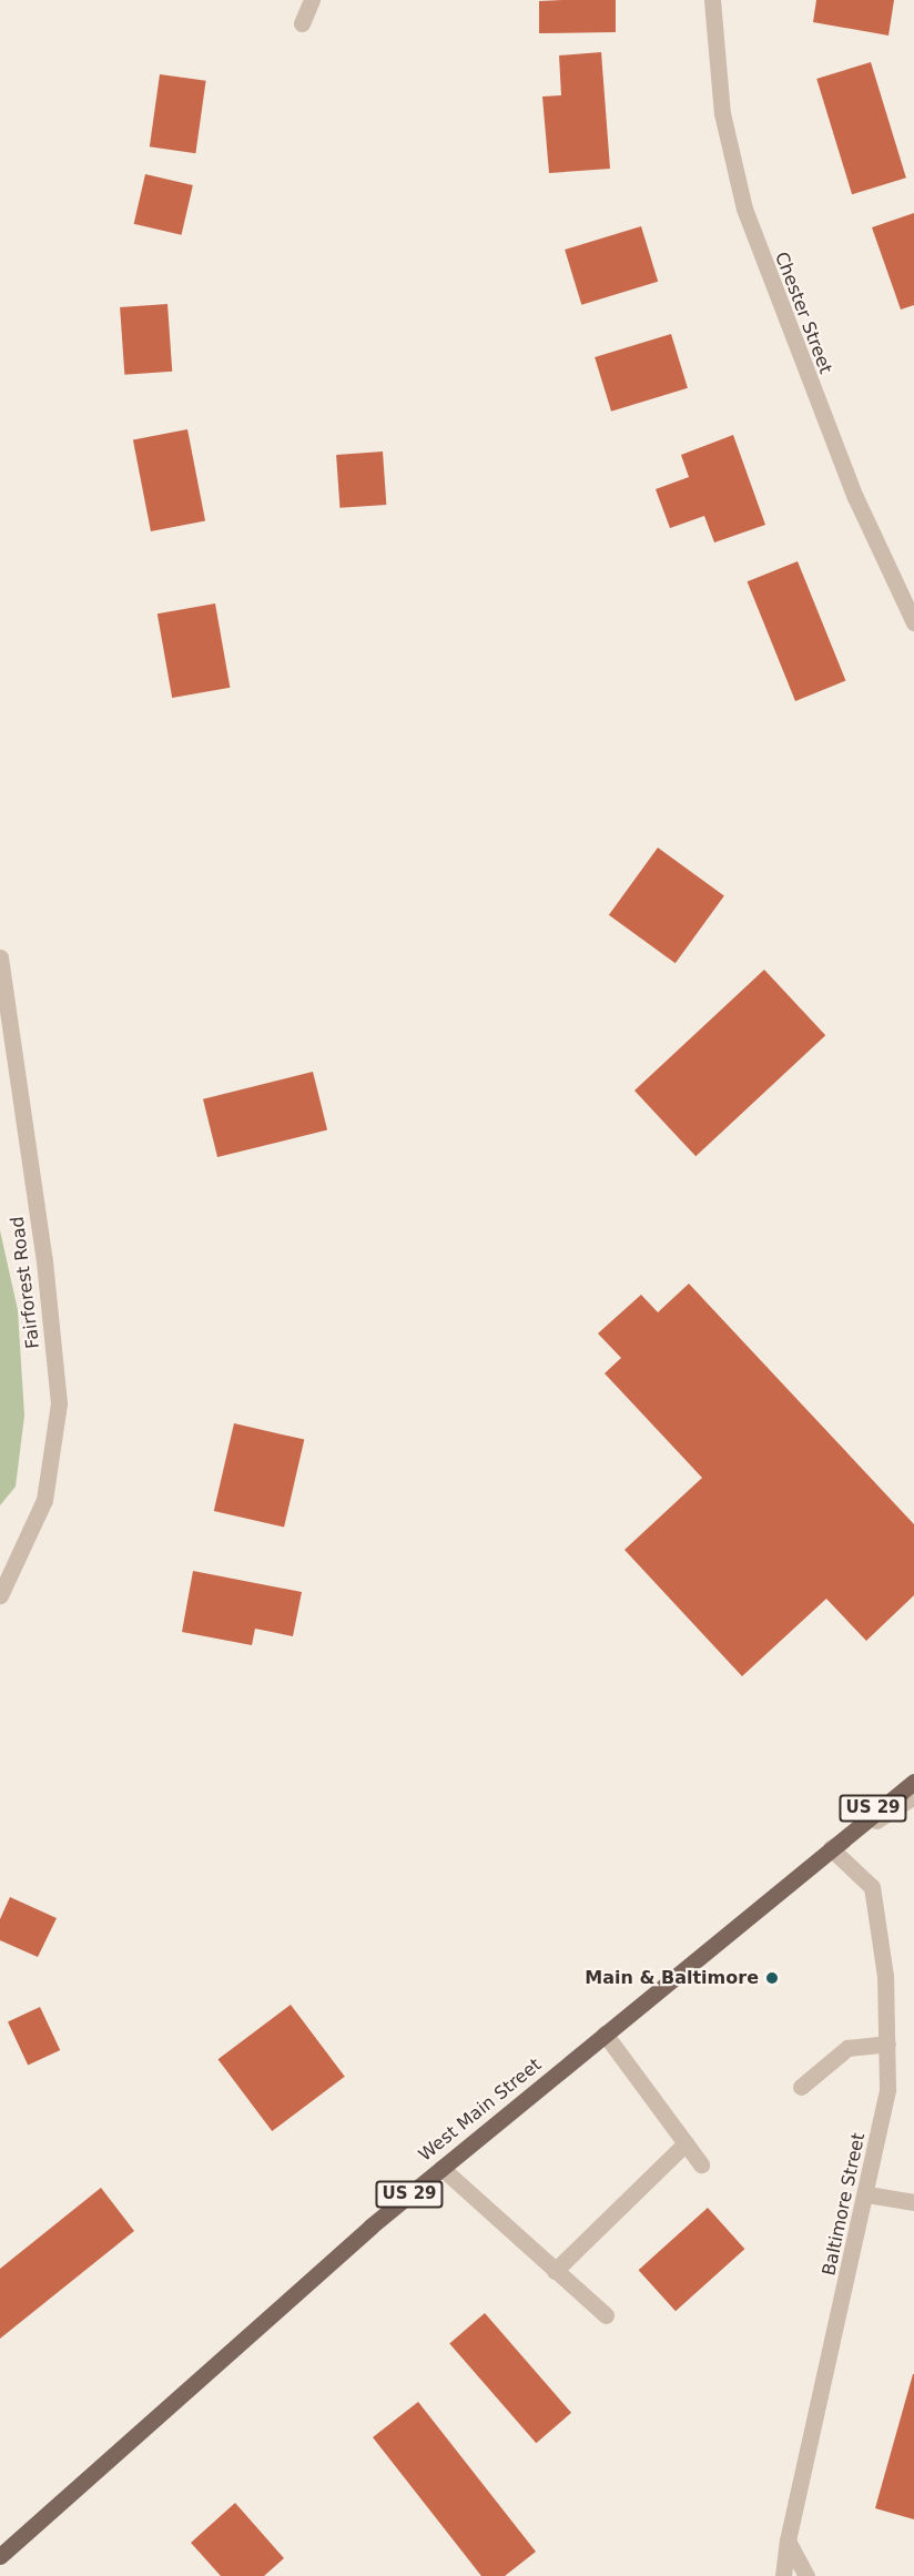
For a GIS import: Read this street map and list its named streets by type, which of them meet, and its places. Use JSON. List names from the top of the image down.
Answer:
{
  "streets": {
    "main road": ["US 29", "West Main Street"],
    "street": ["Chester Street", "Fairforest Road", "Baltimore Street"]
  },
  "crossings": [
    ["US 29", "West Main Street"],
    ["US 29", "Baltimore Street"],
    ["West Main Street", "Baltimore Street"]
  ],
  "places": ["Main & Baltimore"]
}
